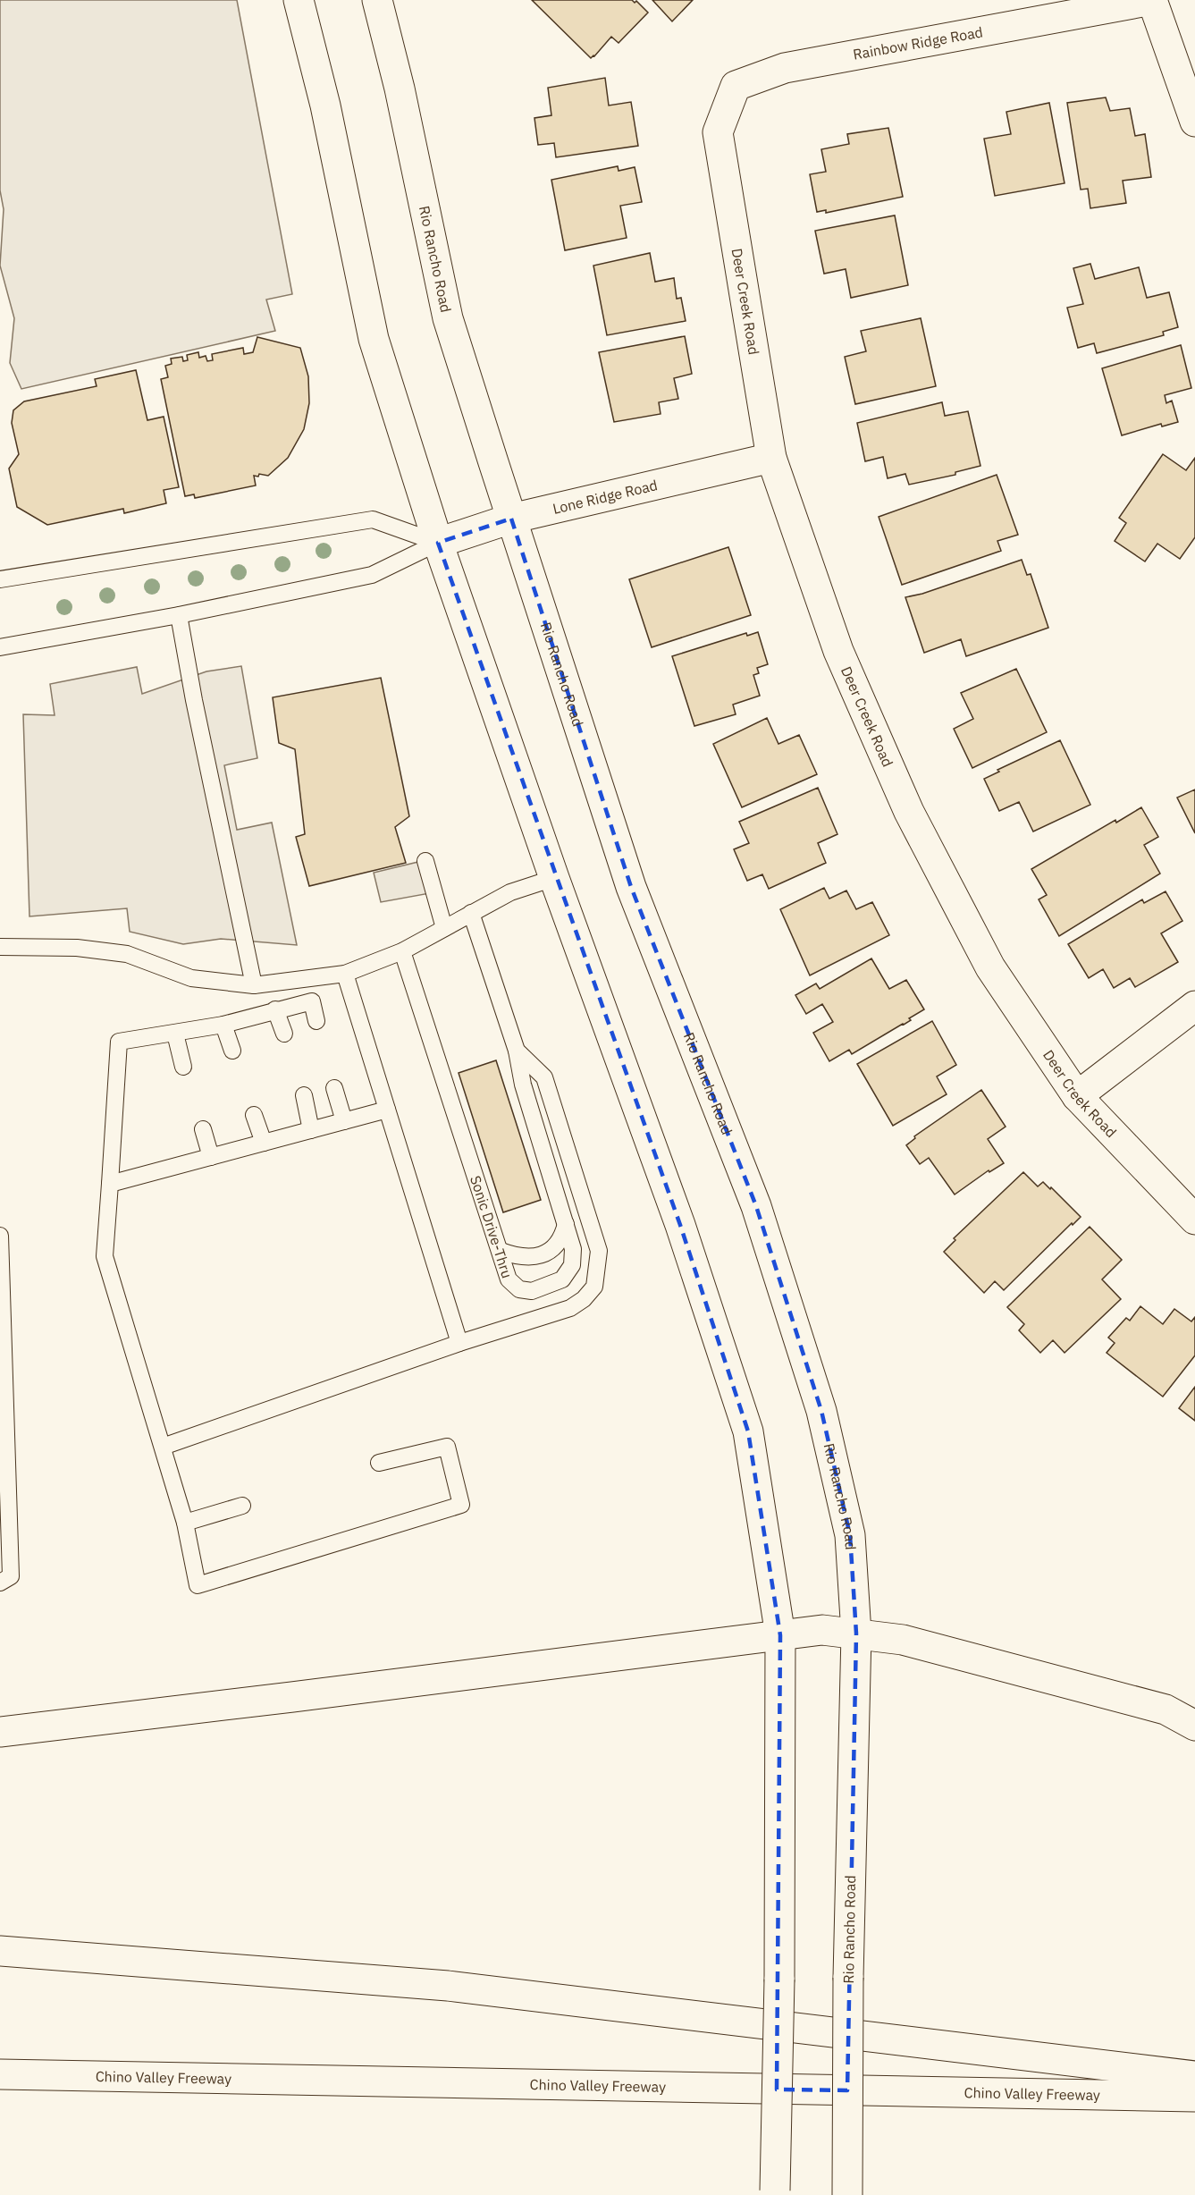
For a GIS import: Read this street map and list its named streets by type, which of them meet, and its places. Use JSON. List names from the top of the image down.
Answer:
{
  "streets": {
    "main road": [
      "Rainbow Ridge Road",
      "Rio Rancho Road",
      "Deer Creek Road",
      "Lone Ridge Road",
      "Chino Valley Freeway"
    ],
    "lane": ["Sonic Drive-Thru"]
  },
  "crossings": [
    ["Rainbow Ridge Road", "Deer Creek Road"],
    ["Rio Rancho Road", "Lone Ridge Road"],
    ["Deer Creek Road", "Lone Ridge Road"]
  ]
}
